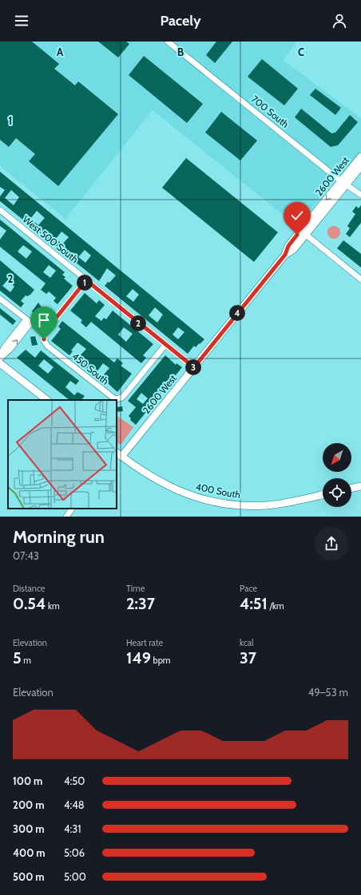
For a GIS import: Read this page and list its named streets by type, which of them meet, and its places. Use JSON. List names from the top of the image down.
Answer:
{
  "streets": {
    "street": [
      "700 South",
      "2600 West",
      "West 500 South",
      "450 South",
      "400 South"
    ]
  },
  "crossings": [
    ["700 South", "2600 West"],
    ["2600 West", "West 500 South"],
    ["2600 West", "400 South"],
    ["West 500 South", "450 South"]
  ],
  "north": "bottom left",
  "page": {
    "header": "Pacely",
    "pins": [
      "1",
      "4",
      "2",
      "3"
    ],
    "heading": ["Morning run", "07:43"],
    "stats": [
      ["Distance", "0.54 km"],
      ["Time", "2:37"],
      ["Pace", "4:51 /km"],
      ["Elevation", "5 m"],
      ["Heart rate", "149 bpm"],
      ["kcal", "37"]
    ],
    "chart": ["Elevation", "49–53 m"],
    "list": [
      {
        "name": "100 m",
        "note": "4:50"
      },
      {
        "name": "200 m",
        "note": "4:48"
      },
      {
        "name": "300 m",
        "note": "4:31"
      },
      {
        "name": "400 m",
        "note": "5:06"
      },
      {
        "name": "500 m",
        "note": "5:00"
      }
    ]
  },
  "grid": {
    "columns": ["A", "B", "C"],
    "rows": ["1", "2"]
  }
}
